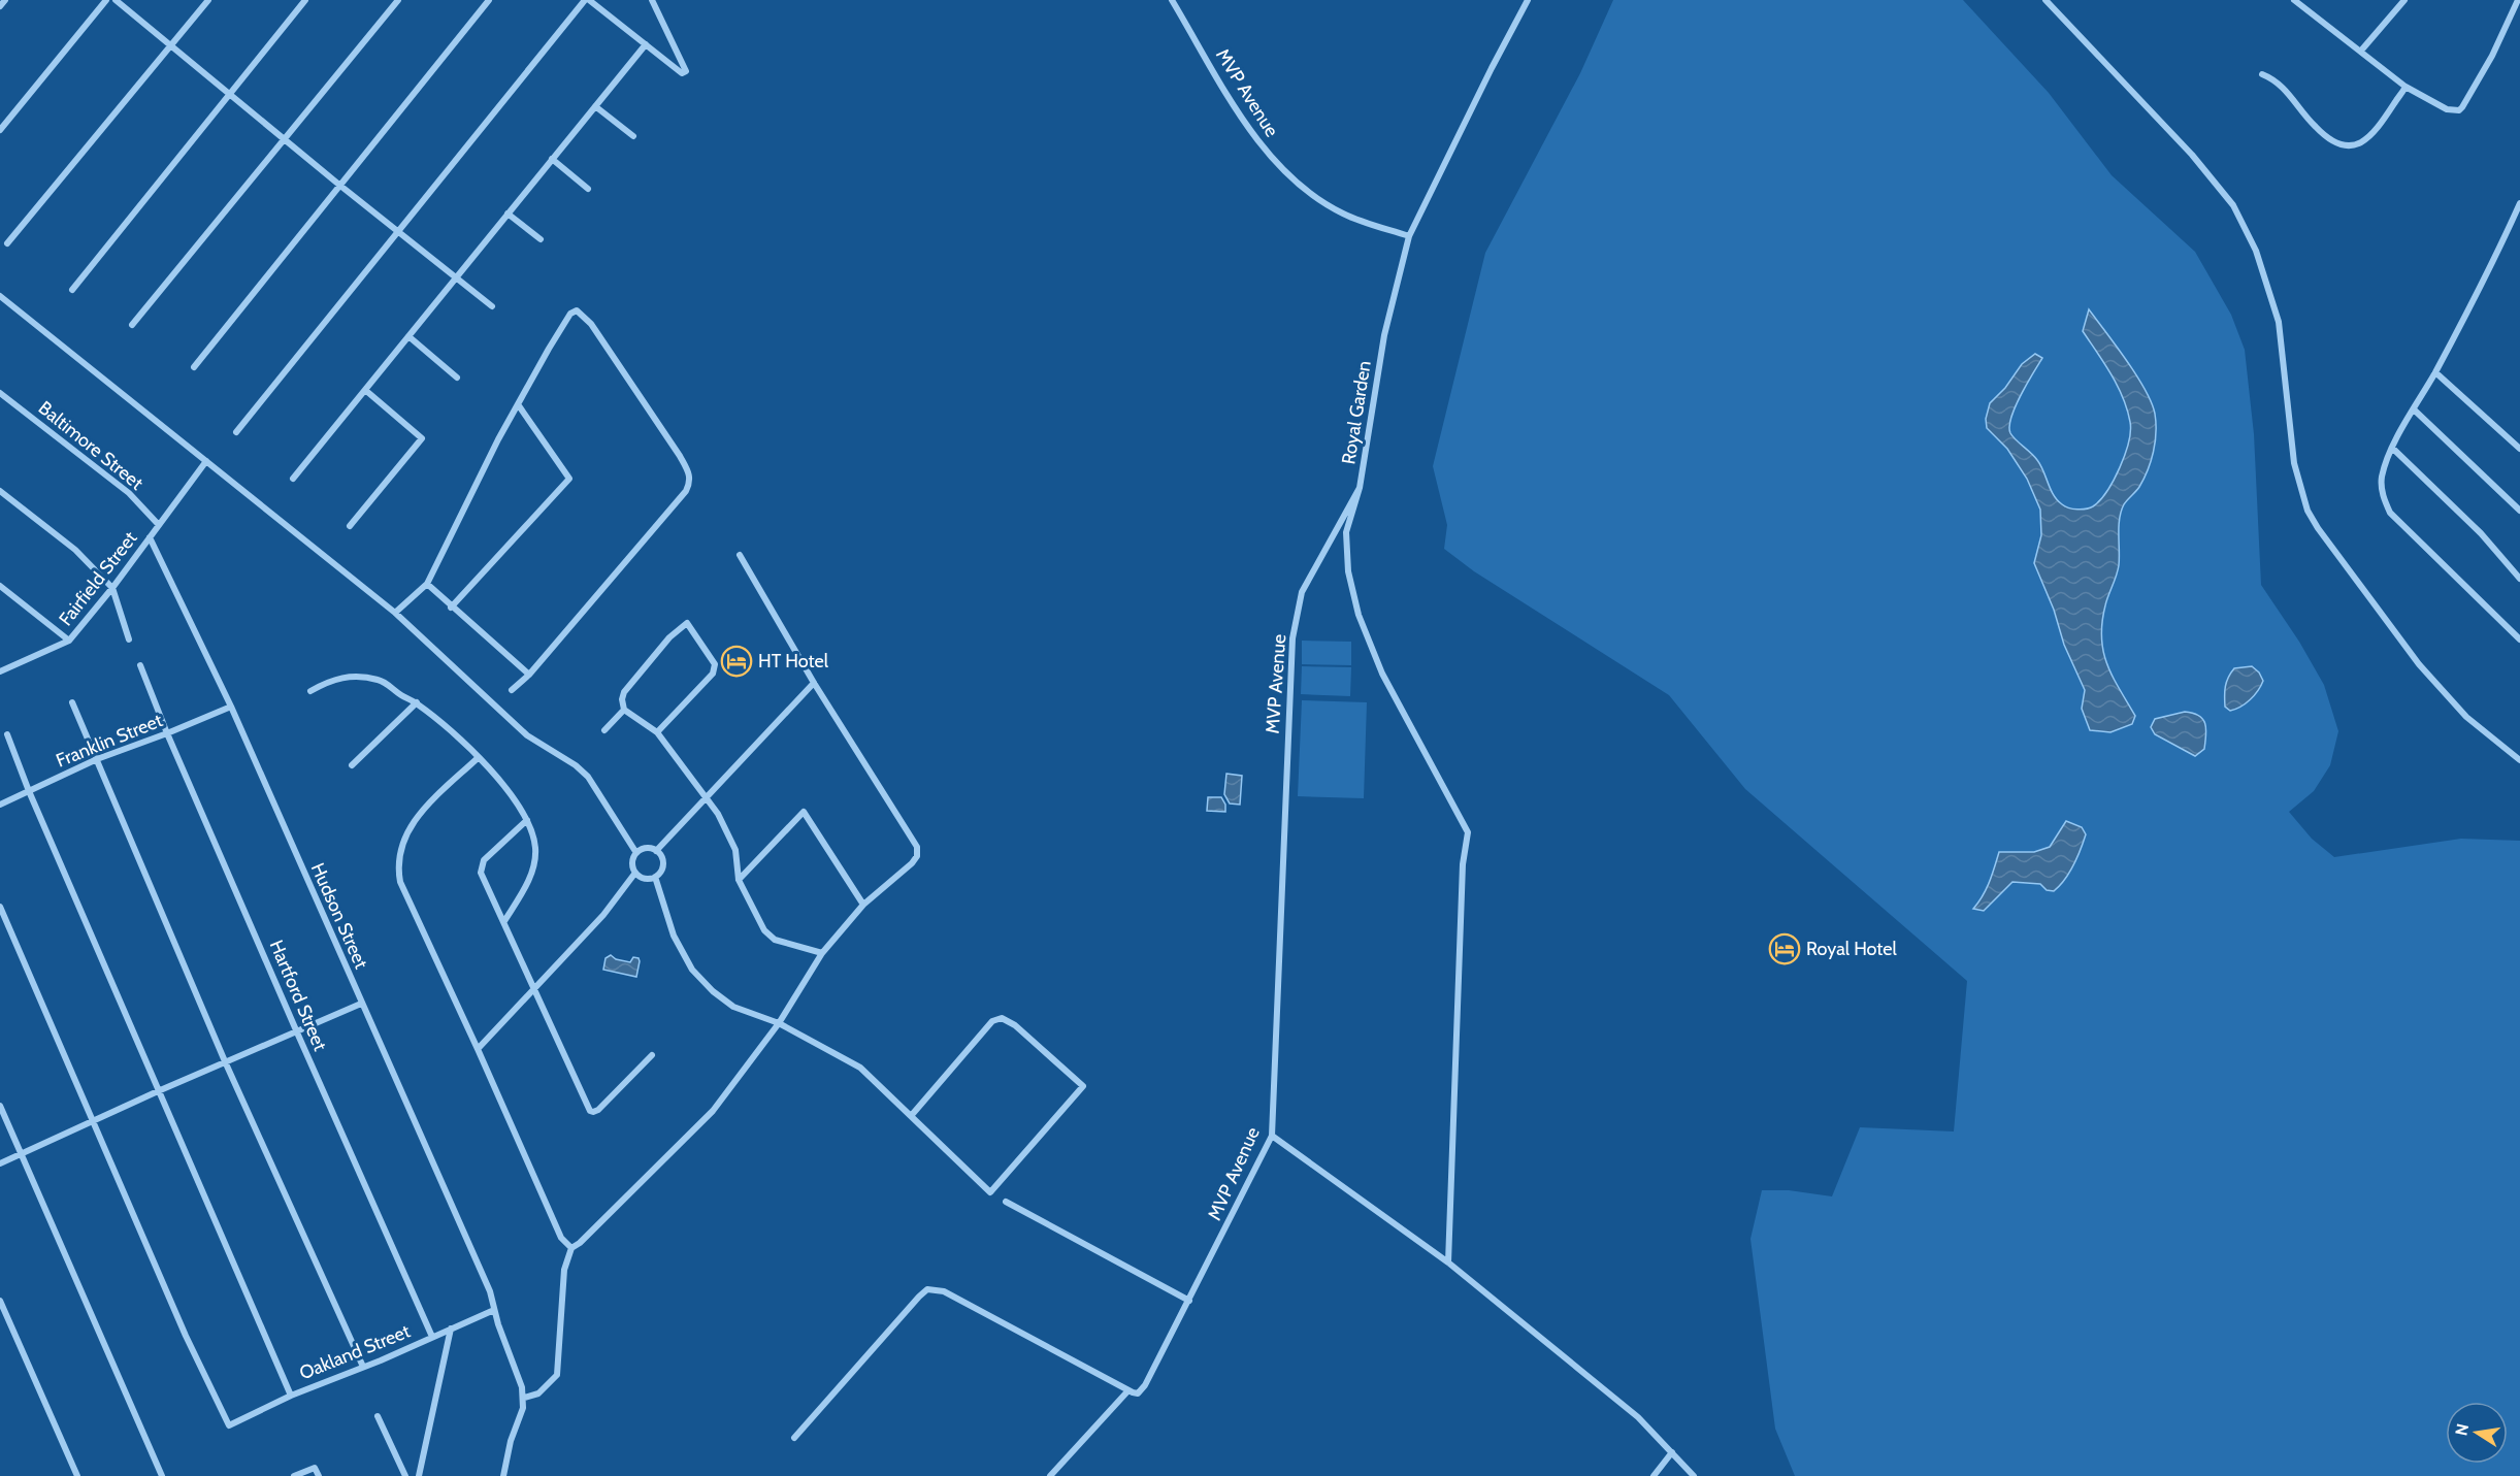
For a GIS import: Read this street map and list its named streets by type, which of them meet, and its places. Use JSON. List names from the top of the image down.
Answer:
{
  "streets": {
    "street": [
      "MVP Avenue",
      "Royal Garden",
      "Baltimore Street",
      "Fairfield Street",
      "Franklin Street",
      "Hudson Street",
      "Hartford Street",
      "Oakland Street"
    ]
  },
  "crossings": [
    ["MVP Avenue", "Royal Garden"],
    ["Baltimore Street", "Fairfield Street"],
    ["Fairfield Street", "Hudson Street"],
    ["Franklin Street", "Hudson Street"],
    ["Franklin Street", "Hartford Street"],
    ["Hudson Street", "Oakland Street"],
    ["Hartford Street", "Oakland Street"]
  ],
  "places": {
    "hotel": ["HT Hotel", "Royal Hotel"]
  },
  "north": "left"
}
